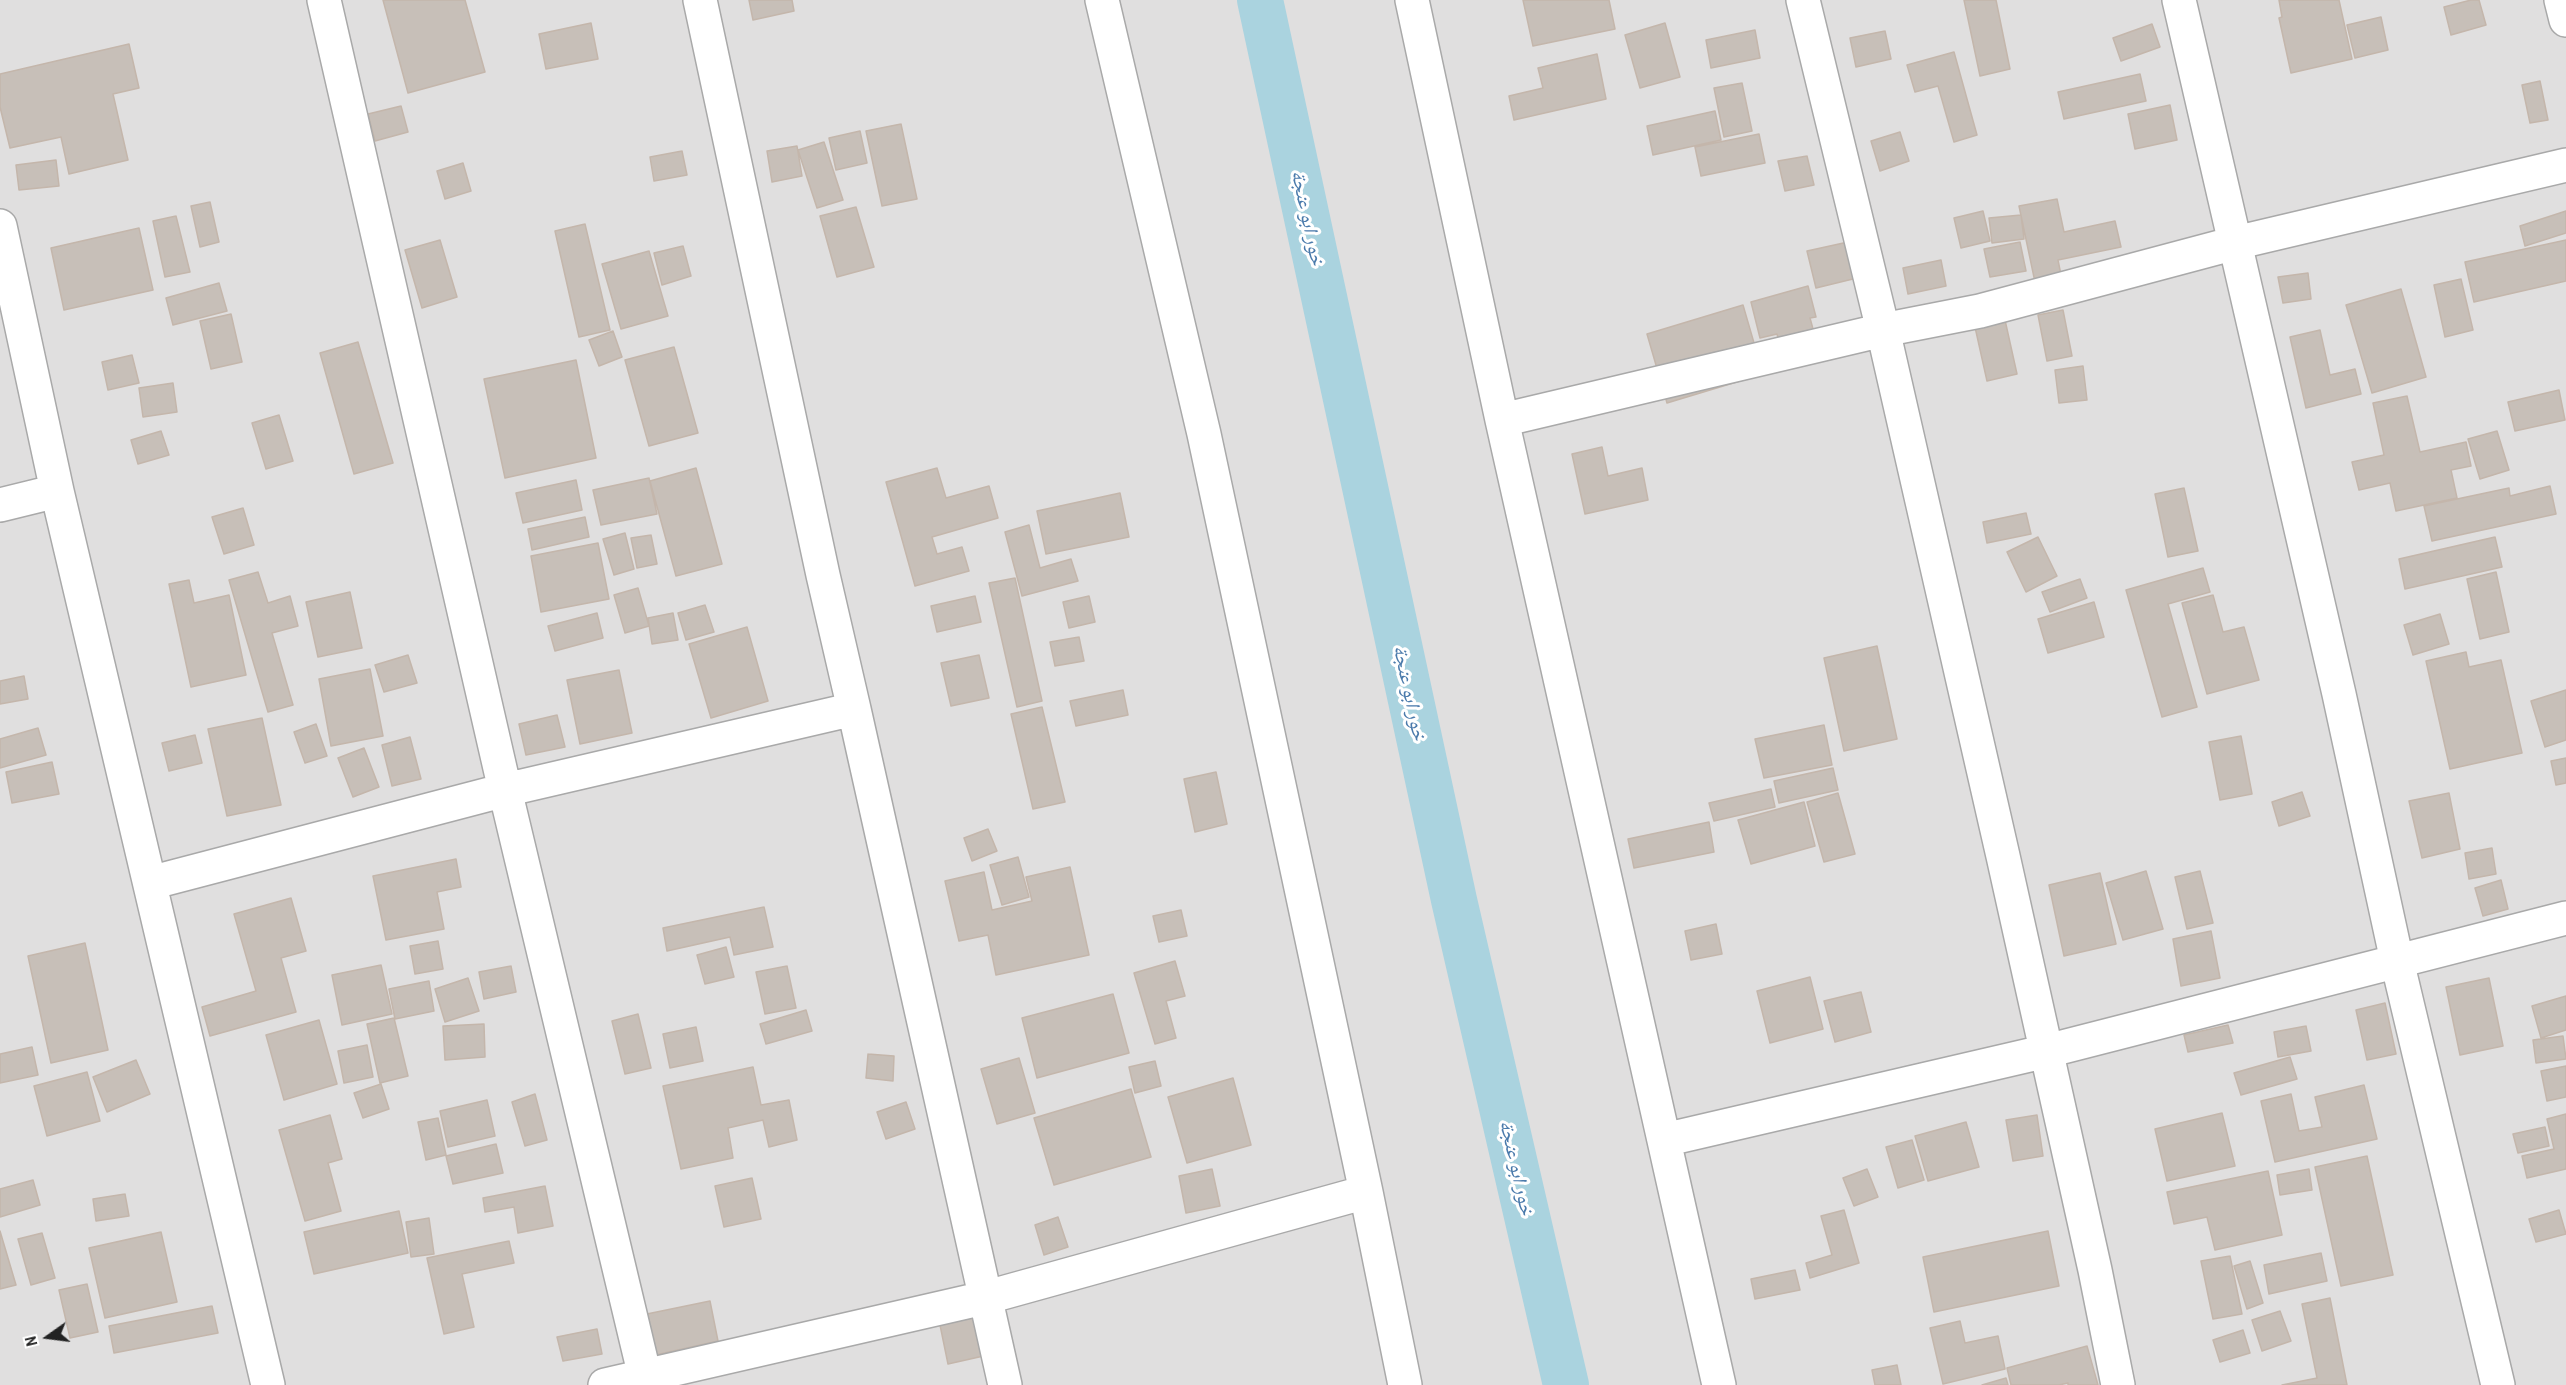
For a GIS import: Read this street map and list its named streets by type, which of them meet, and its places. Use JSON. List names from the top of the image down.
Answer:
{
  "water": ["خور ابو عنجة"],
  "north": "left"
}
